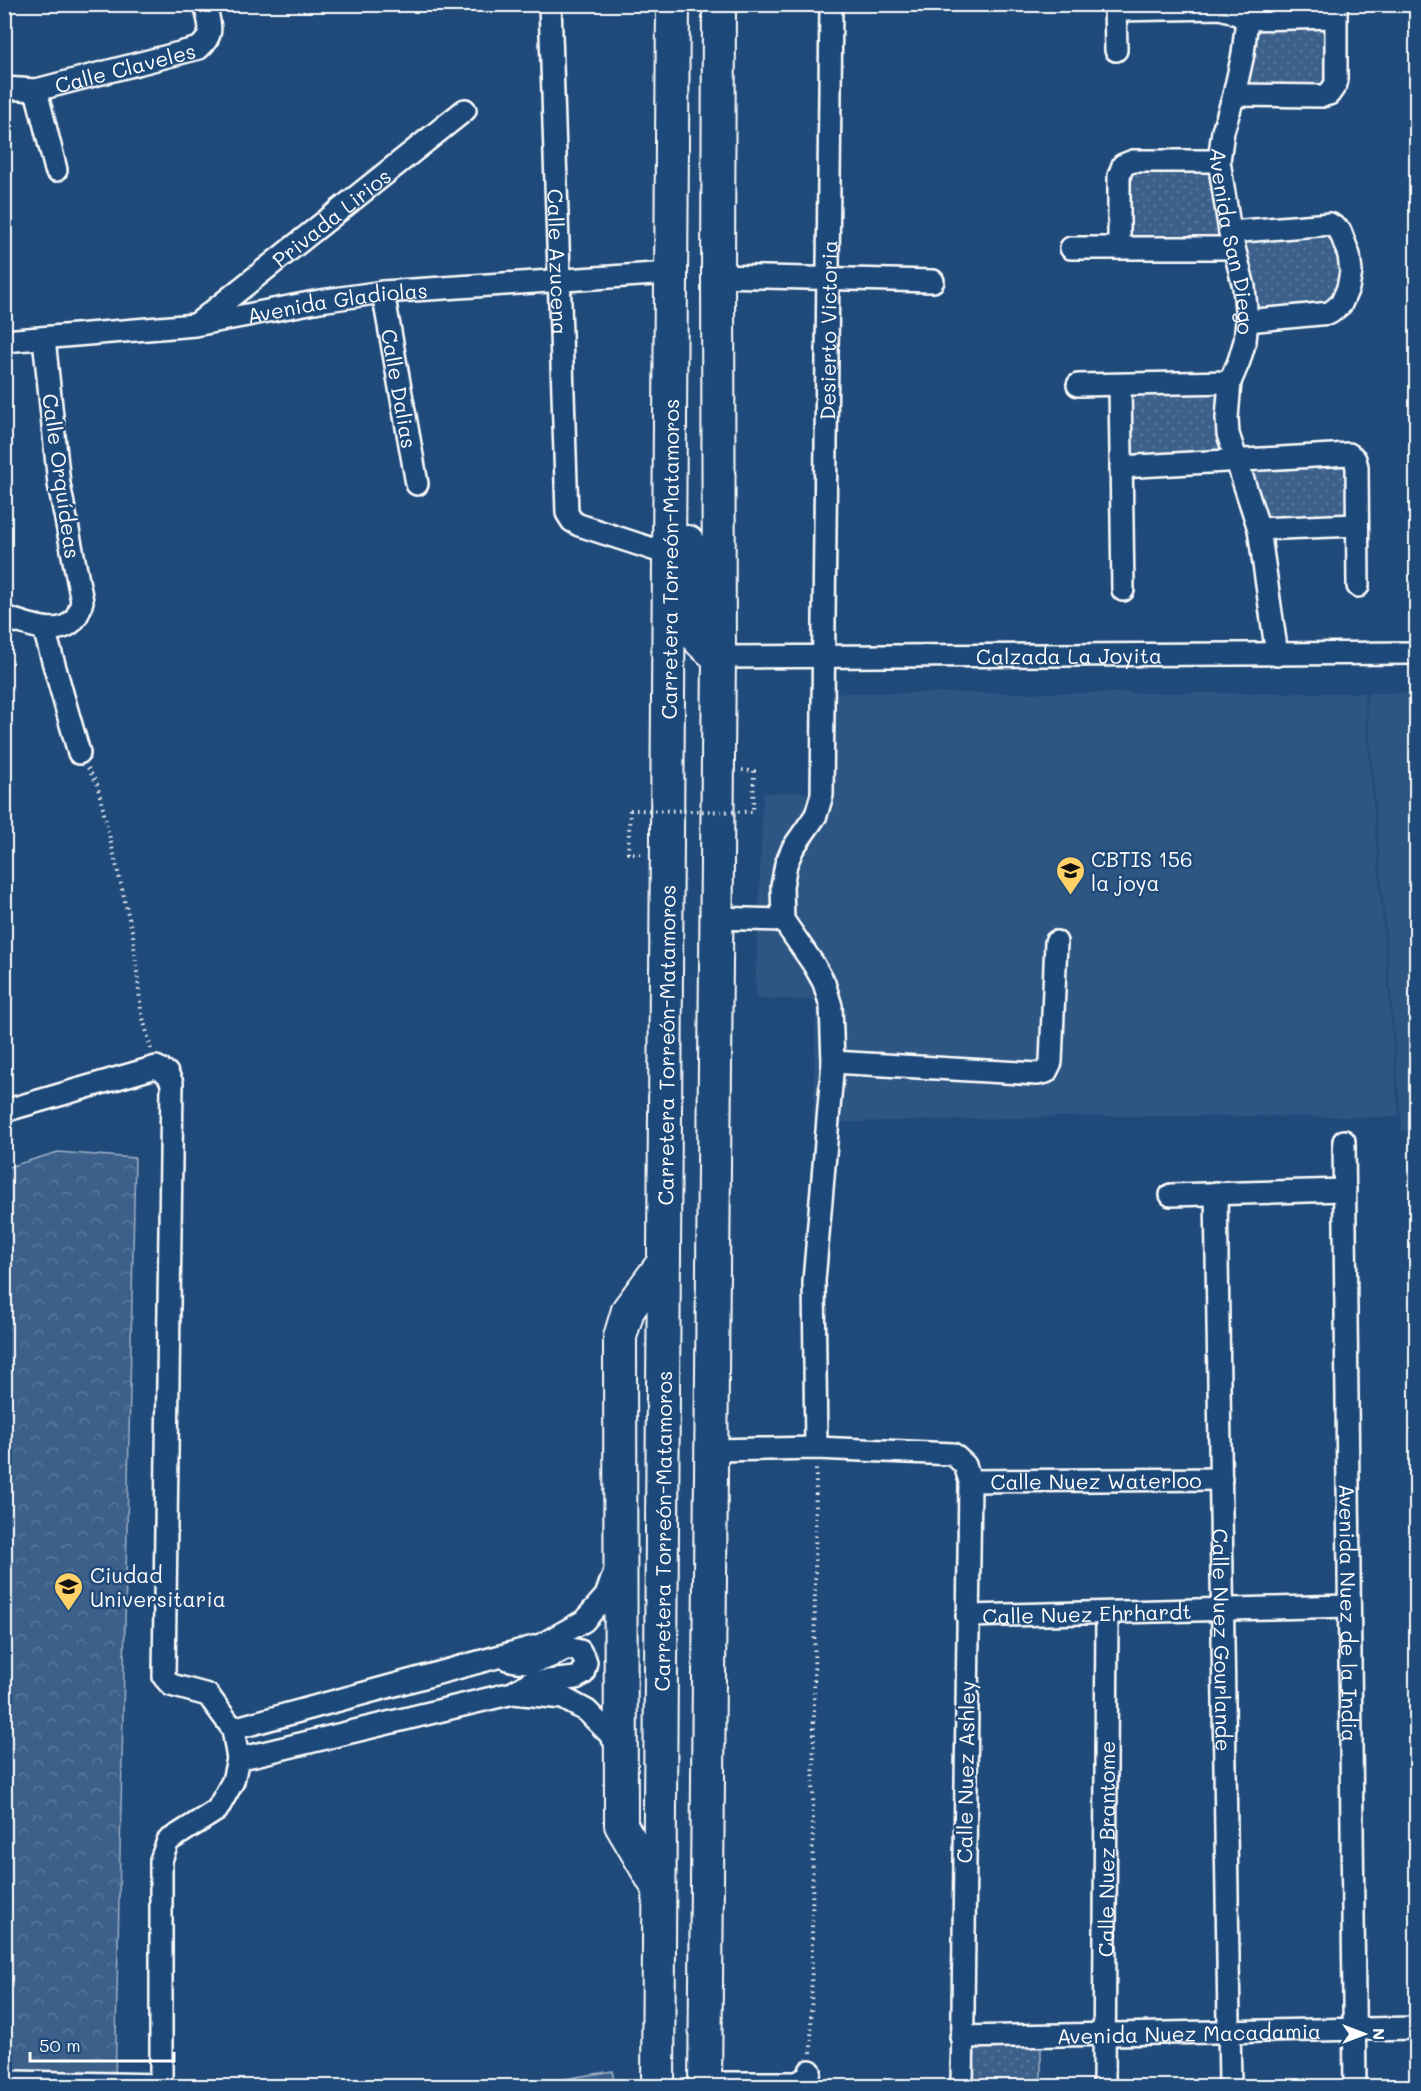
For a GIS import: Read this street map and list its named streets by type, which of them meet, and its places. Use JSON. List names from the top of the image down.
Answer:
{
  "streets": {
    "highway": ["Carretera Torreón-Matamoros"],
    "street": [
      "Calle Claveles",
      "Privada Lirios",
      "Avenida San Diego",
      "Calle Azucena",
      "Avenida Gladiolas",
      "Desierto Victoria",
      "Calle Dalias",
      "Calle Orquídeas",
      "Calzada La Joyita",
      "Calle Nuez Waterloo",
      "Calle Nuez Ehrhardt",
      "Avenida Nuez de la India",
      "Calle Nuez Gourlande",
      "Calle Nuez Ashley",
      "Calle Nuez Brantome",
      "Avenida Nuez Macadamia"
    ]
  },
  "crossings": [
    ["Privada Lirios", "Avenida Gladiolas"],
    ["Avenida San Diego", "Calzada La Joyita"],
    ["Calle Azucena", "Avenida Gladiolas"],
    ["Calle Azucena", "Carretera Torreón-Matamoros"],
    ["Avenida Gladiolas", "Calle Dalias"],
    ["Avenida Gladiolas", "Calle Orquídeas"],
    ["Avenida Gladiolas", "Carretera Torreón-Matamoros"],
    ["Desierto Victoria", "Calzada La Joyita"],
    ["Calle Nuez Waterloo", "Calle Nuez Gourlande"],
    ["Calle Nuez Waterloo", "Calle Nuez Ashley"],
    ["Calle Nuez Ehrhardt", "Avenida Nuez de la India"],
    ["Calle Nuez Ehrhardt", "Calle Nuez Gourlande"],
    ["Calle Nuez Ehrhardt", "Calle Nuez Ashley"],
    ["Calle Nuez Ehrhardt", "Calle Nuez Brantome"],
    ["Avenida Nuez de la India", "Avenida Nuez Macadamia"],
    ["Calle Nuez Gourlande", "Avenida Nuez Macadamia"],
    ["Calle Nuez Ashley", "Avenida Nuez Macadamia"],
    ["Calle Nuez Brantome", "Avenida Nuez Macadamia"]
  ],
  "places": {
    "school or university": ["CBTIS 156 la joya", "Ciudad Universitaria"]
  },
  "scale_bar": "50 m",
  "north": "right"
}
